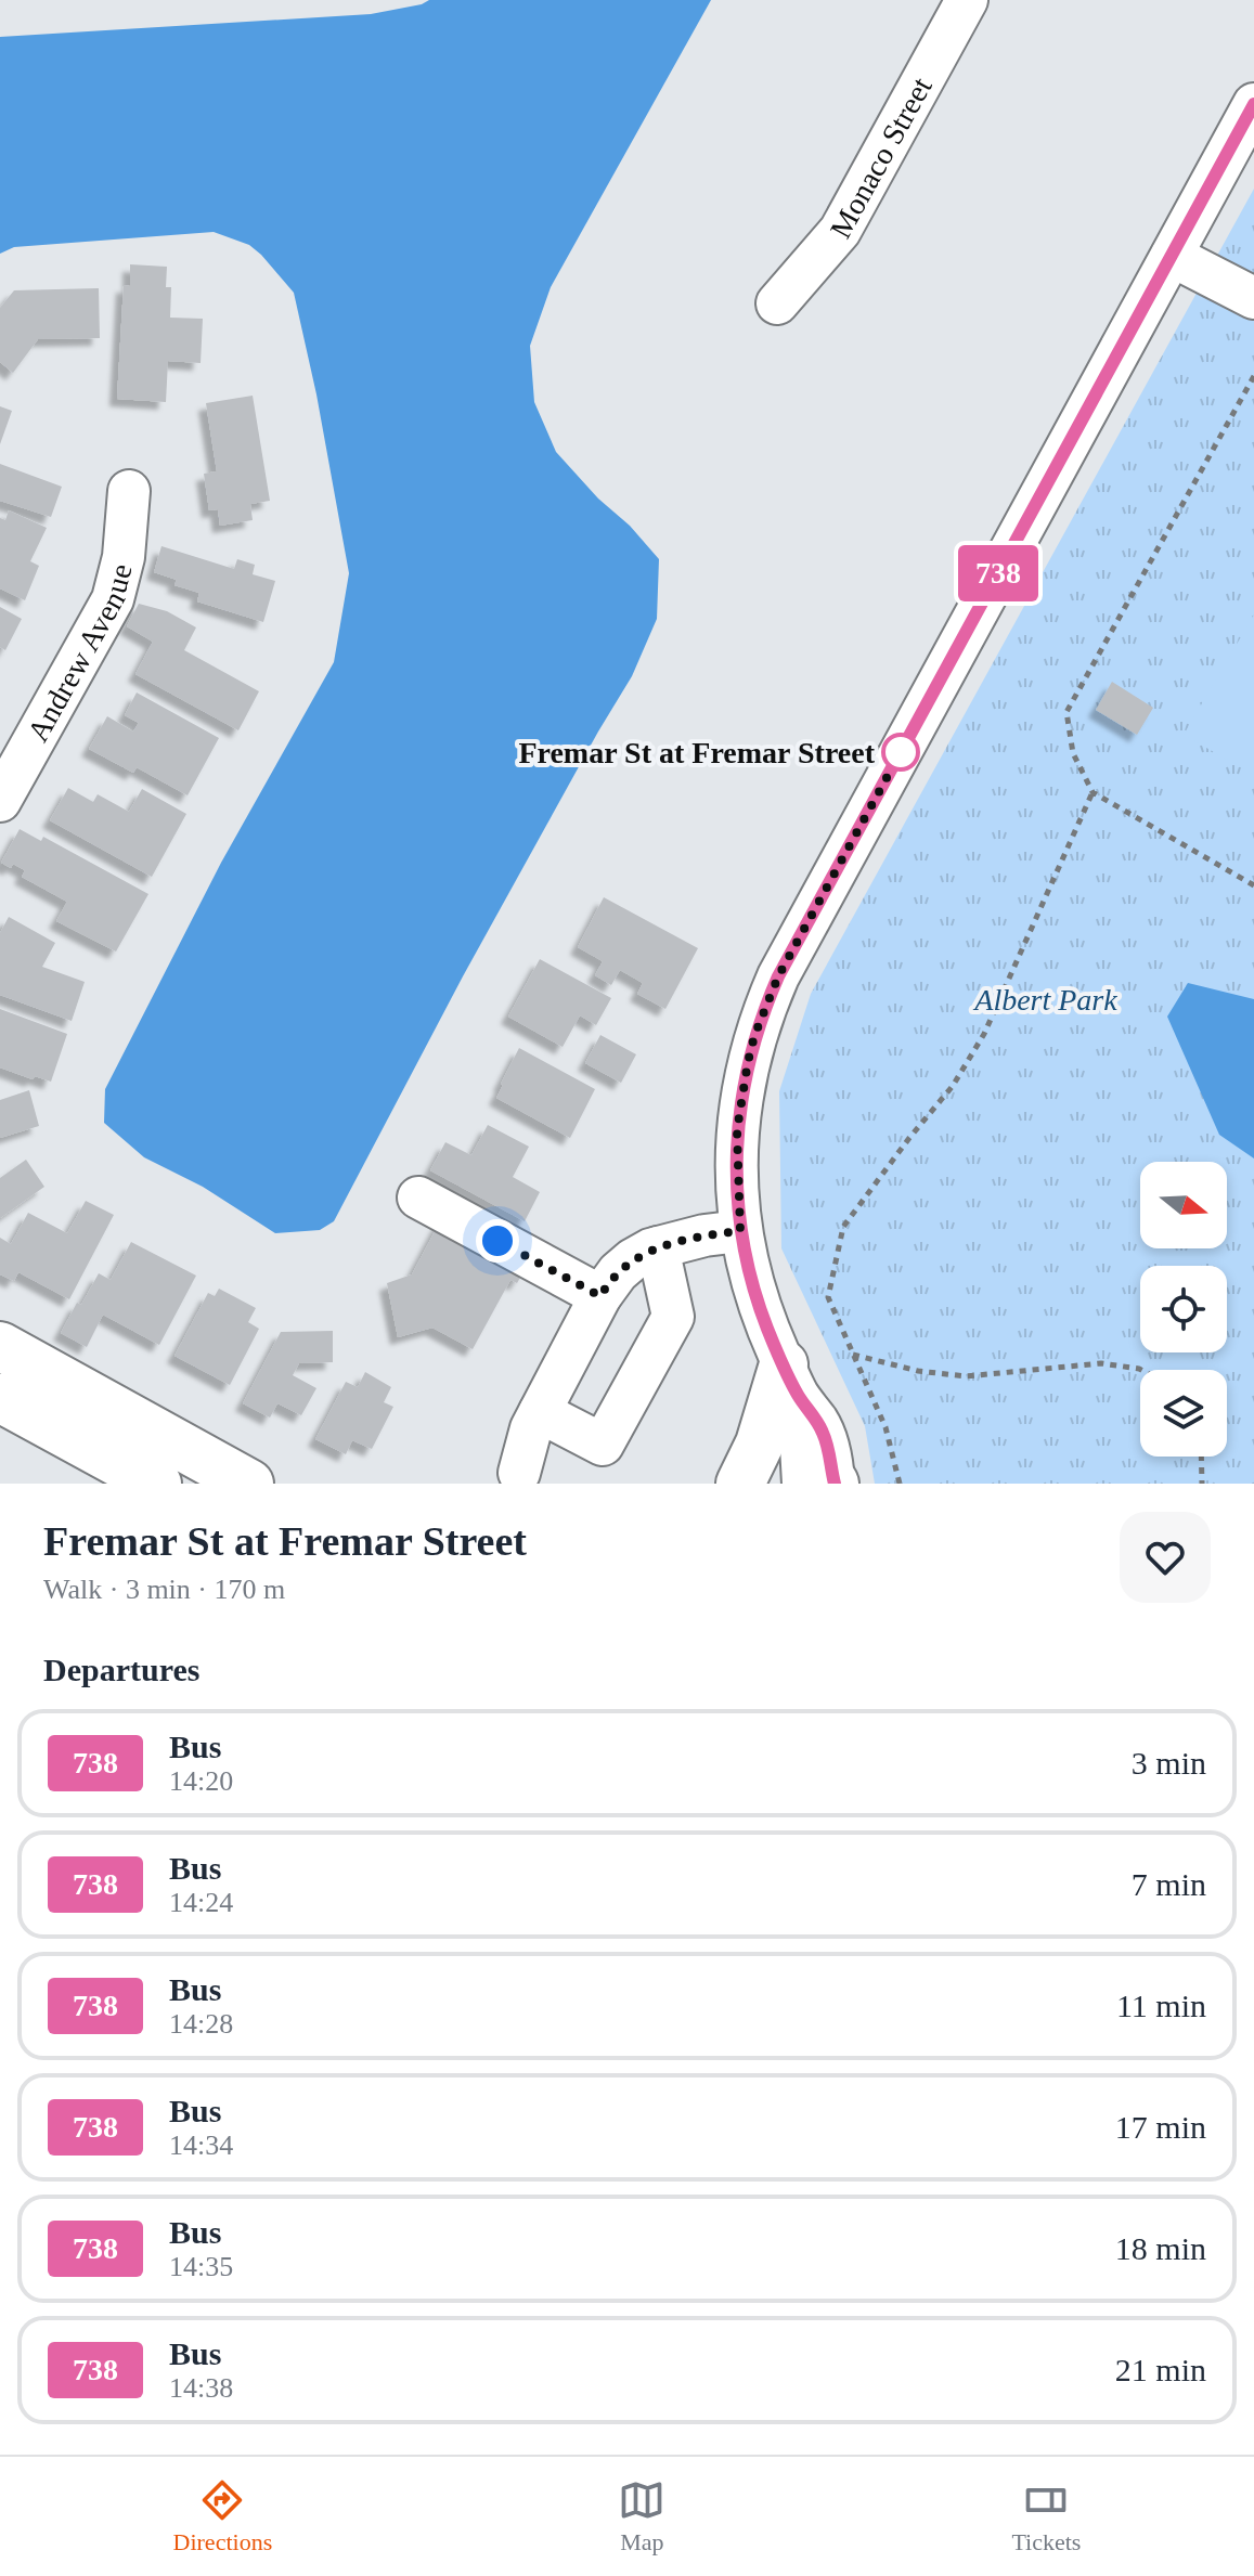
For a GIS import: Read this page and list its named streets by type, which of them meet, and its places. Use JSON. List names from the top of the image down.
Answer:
{
  "streets": {
    "street": ["Monaco Street", "Andrew Avenue"]
  },
  "parks": ["Albert Park"],
  "places": ["Fremar St at Fremar Street"],
  "lines": ["bus line 738"],
  "north": "right",
  "page": {
    "on_map": "738",
    "heading": [
      ["Fremar St at Fremar Street", "Walk · 3 min · 170 m"],
      "Departures"
    ],
    "list": [
      {
        "mark": "738",
        "name": "Bus",
        "note": "14:20",
        "value": "3 min"
      },
      {
        "mark": "738",
        "name": "Bus",
        "note": "14:24",
        "value": "7 min"
      },
      {
        "mark": "738",
        "name": "Bus",
        "note": "14:28",
        "value": "11 min"
      },
      {
        "mark": "738",
        "name": "Bus",
        "note": "14:34",
        "value": "17 min"
      },
      {
        "mark": "738",
        "name": "Bus",
        "note": "14:35",
        "value": "18 min"
      },
      {
        "mark": "738",
        "name": "Bus",
        "note": "14:38",
        "value": "21 min"
      }
    ],
    "tabs": ["Directions", "Map", "Tickets"]
  }
}
